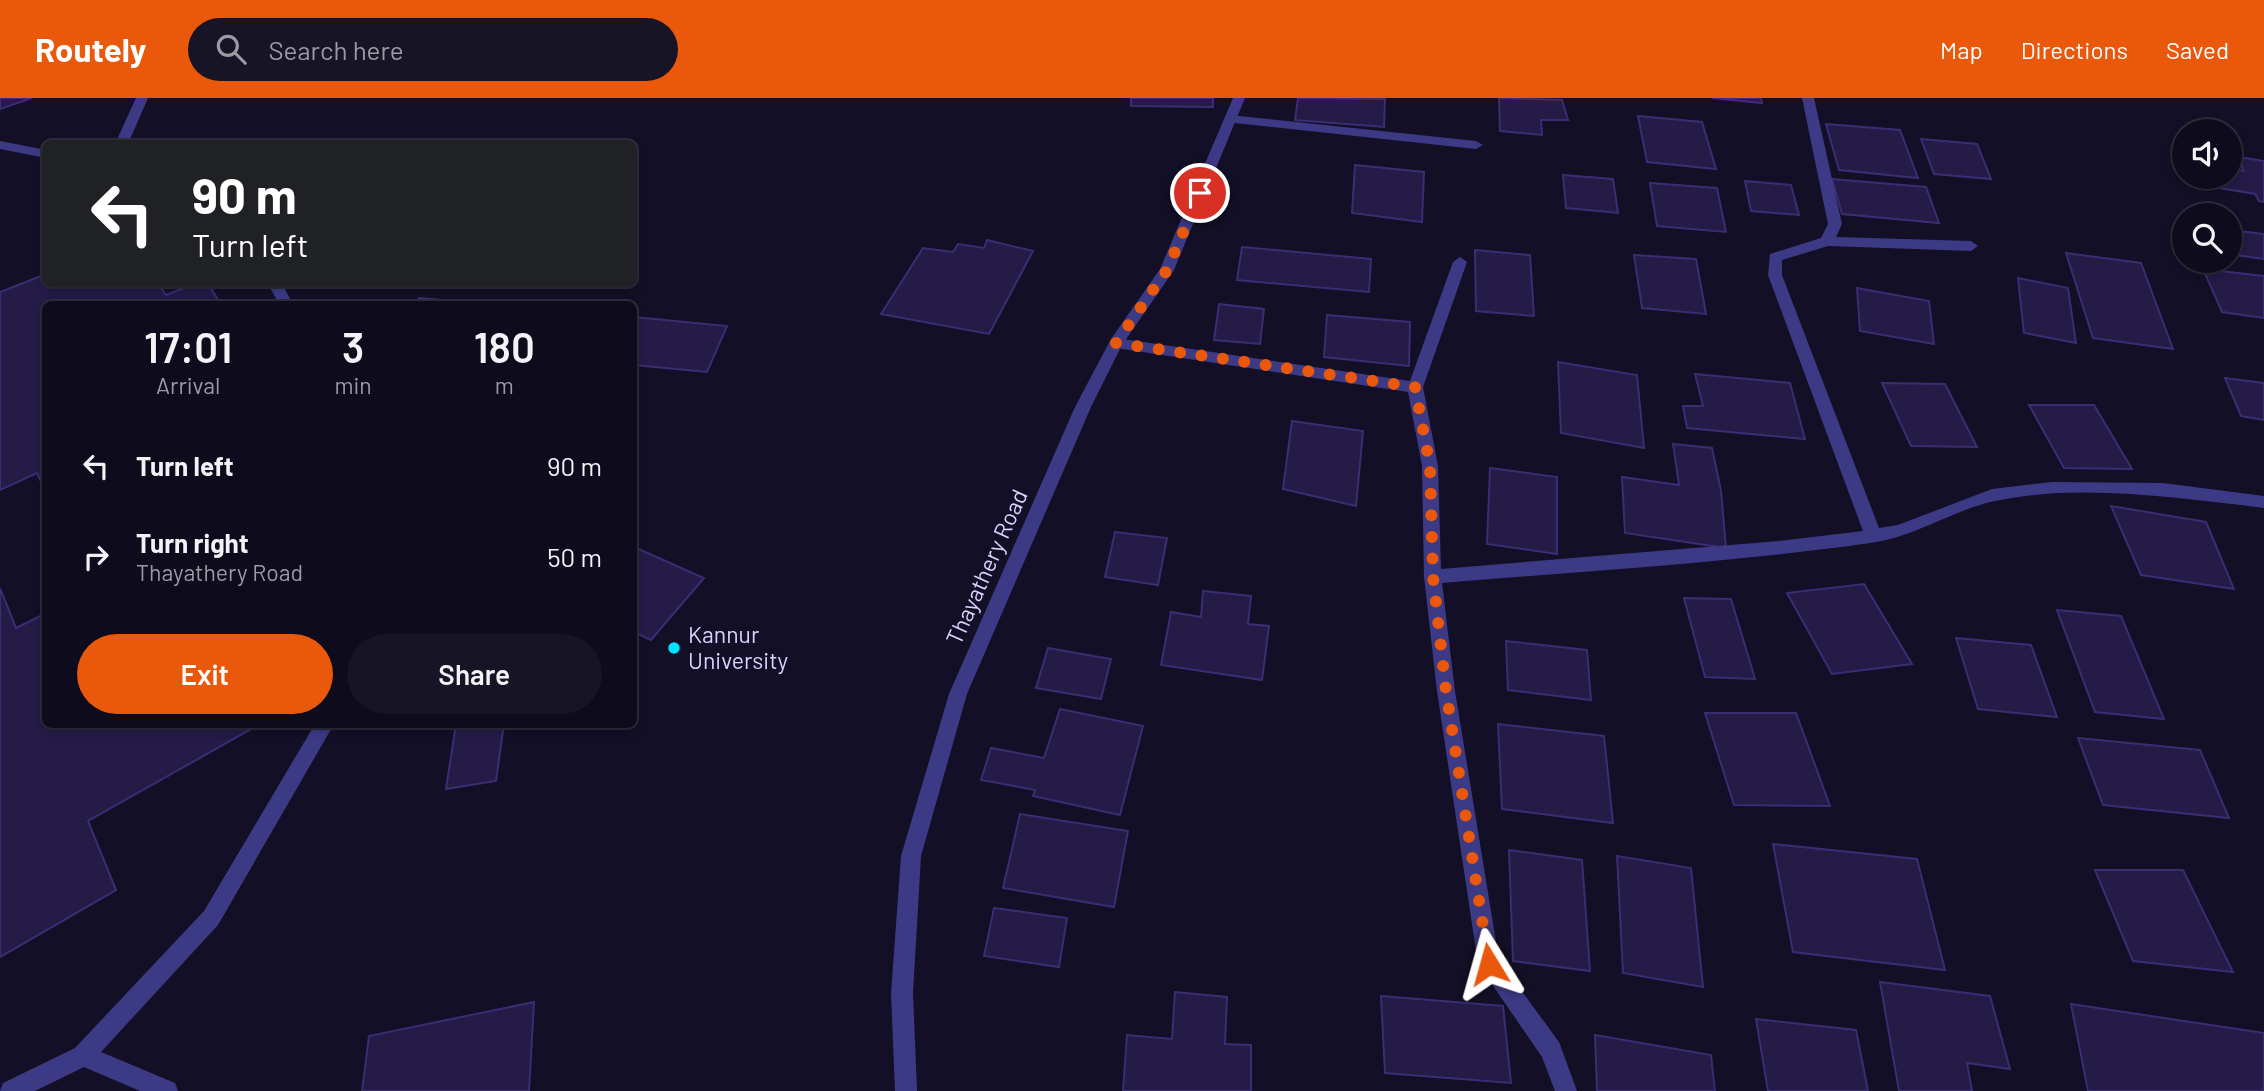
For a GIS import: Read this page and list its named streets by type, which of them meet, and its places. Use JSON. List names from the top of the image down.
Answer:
{
  "streets": {
    "street": ["Thayathery Road"]
  },
  "places": ["Kannur University"],
  "page": {
    "header": "Routely",
    "search": "Search here",
    "nav": ["Map", "Directions", "Saved"],
    "turn": ["90 m", "Turn left"],
    "eta": [
      "17:01",
      "Arrival",
      "3",
      "min",
      "180",
      "m"
    ],
    "list": [
      {
        "name": "Turn left",
        "value": "90 m"
      },
      {
        "name": "Turn right",
        "note": "Thayathery Road",
        "value": "50 m"
      }
    ],
    "buttons": ["Exit", "Share"]
  }
}
